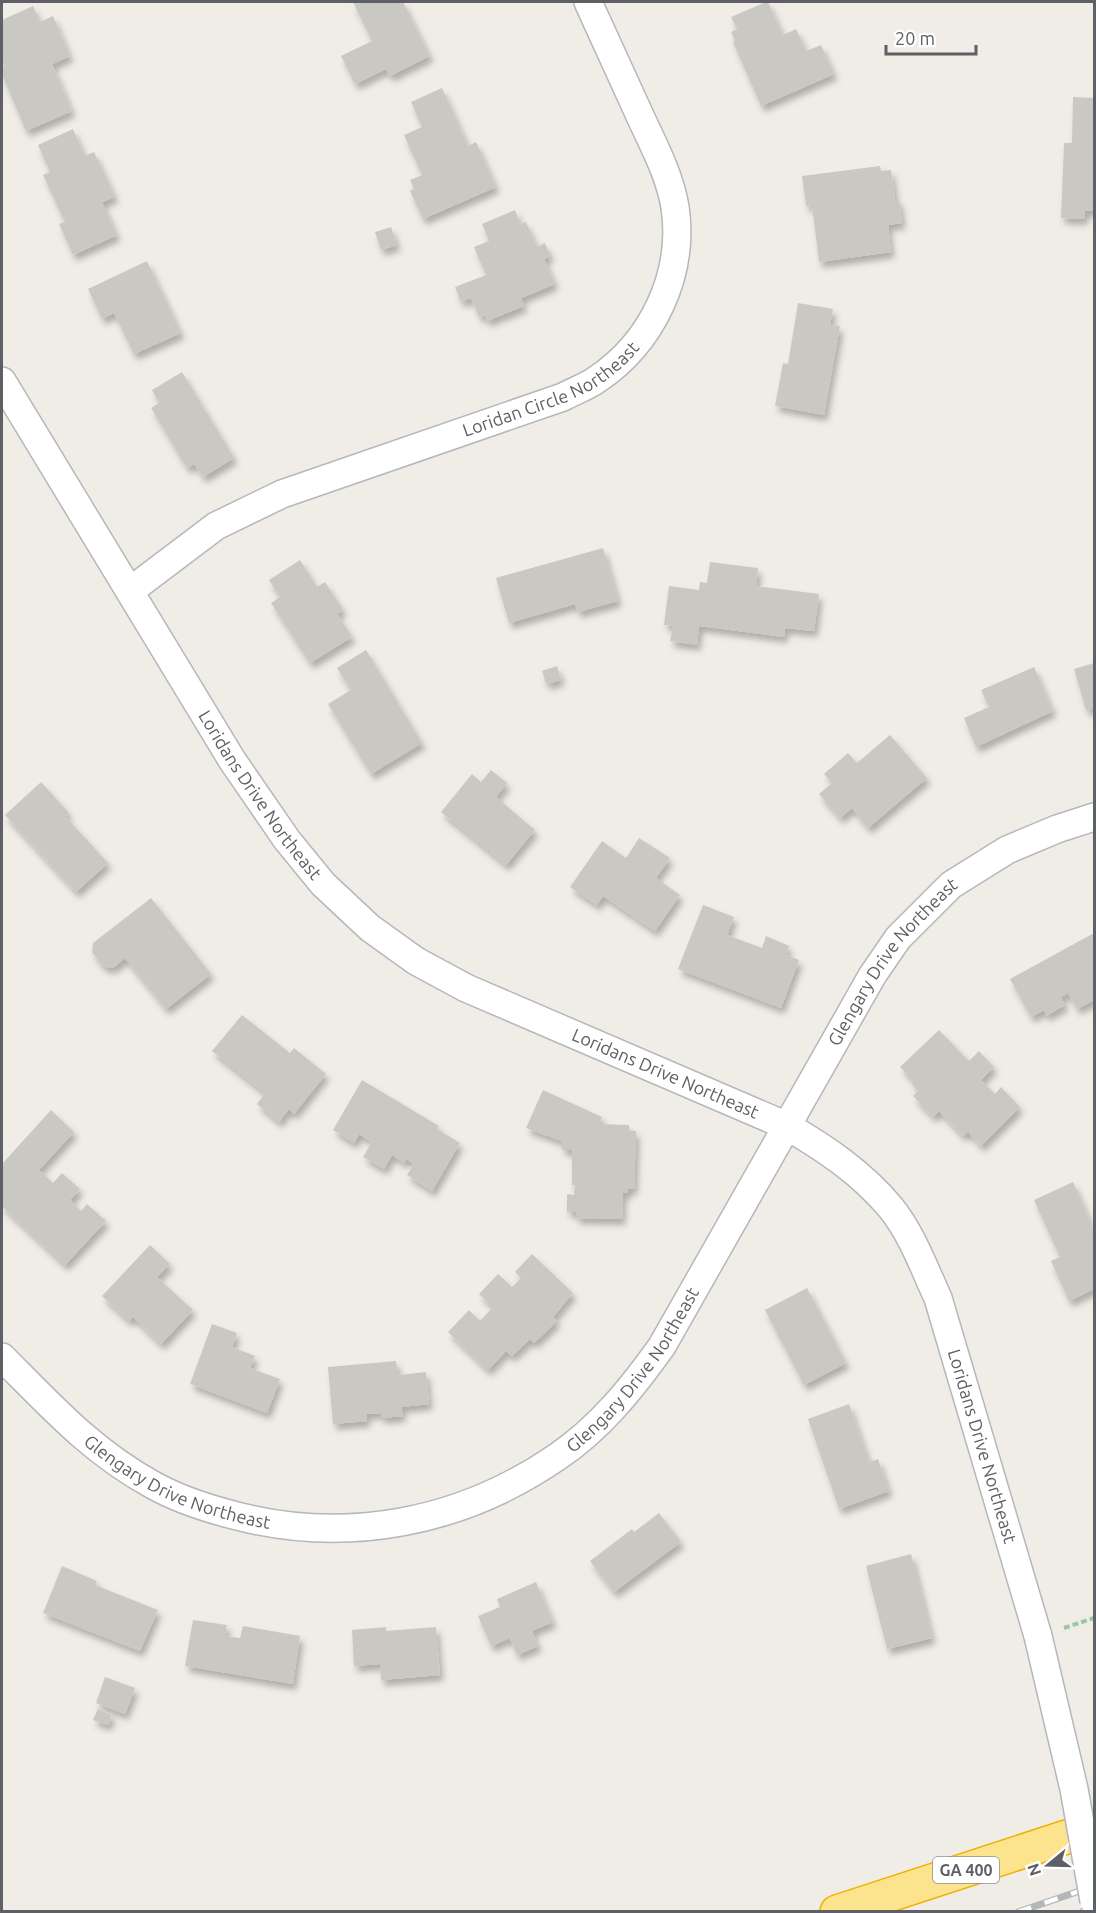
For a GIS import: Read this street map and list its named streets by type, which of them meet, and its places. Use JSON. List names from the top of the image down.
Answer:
{
  "streets": {
    "highway": ["GA 400"],
    "street": ["Loridan Circle Northeast", "Loridans Drive Northeast", "Glengary Drive Northeast"]
  },
  "crossings": [
    ["Loridan Circle Northeast", "Loridans Drive Northeast"],
    ["Loridans Drive Northeast", "Glengary Drive Northeast"]
  ],
  "scale_bar": "20 m",
  "north": "left"
}
